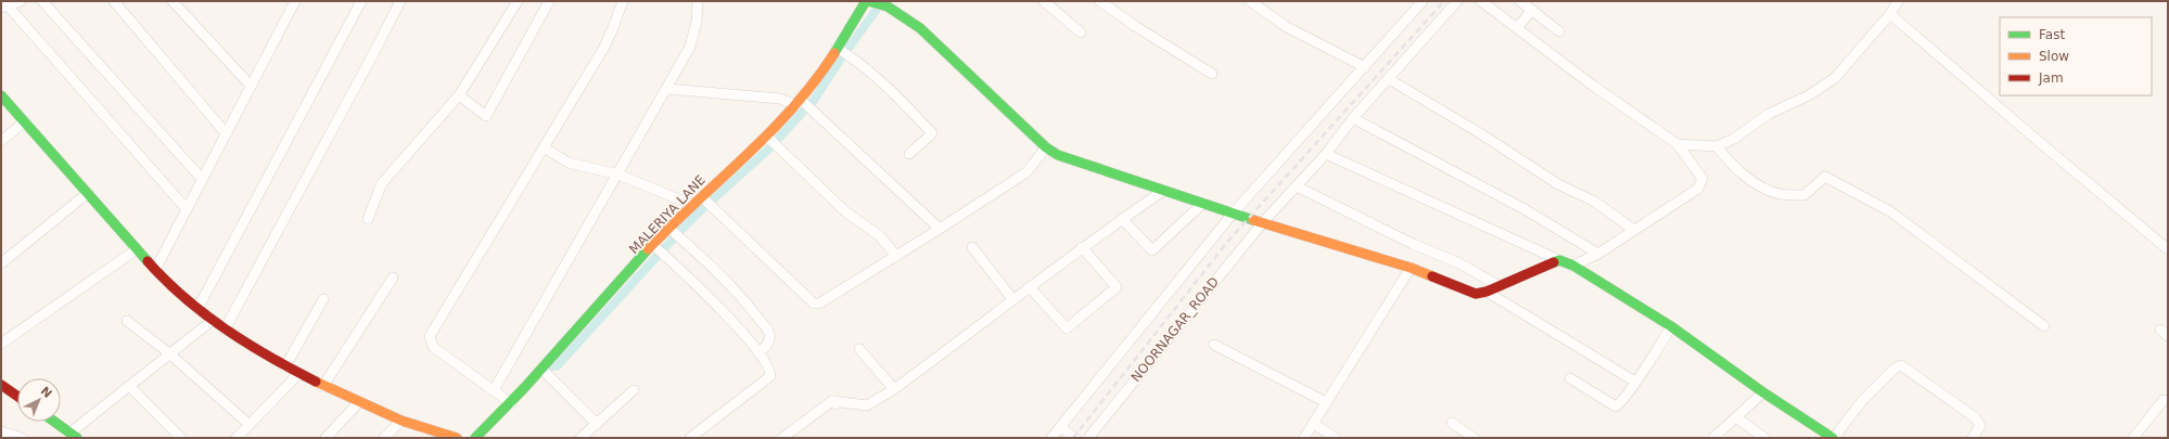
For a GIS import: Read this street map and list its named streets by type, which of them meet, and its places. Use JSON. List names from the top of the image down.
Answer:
{
  "streets": {
    "street": ["MALERIYA LANE", "NOORNAGAR_ROAD"]
  },
  "legend": ["Fast", "Slow", "Jam"],
  "north": "top right"
}
